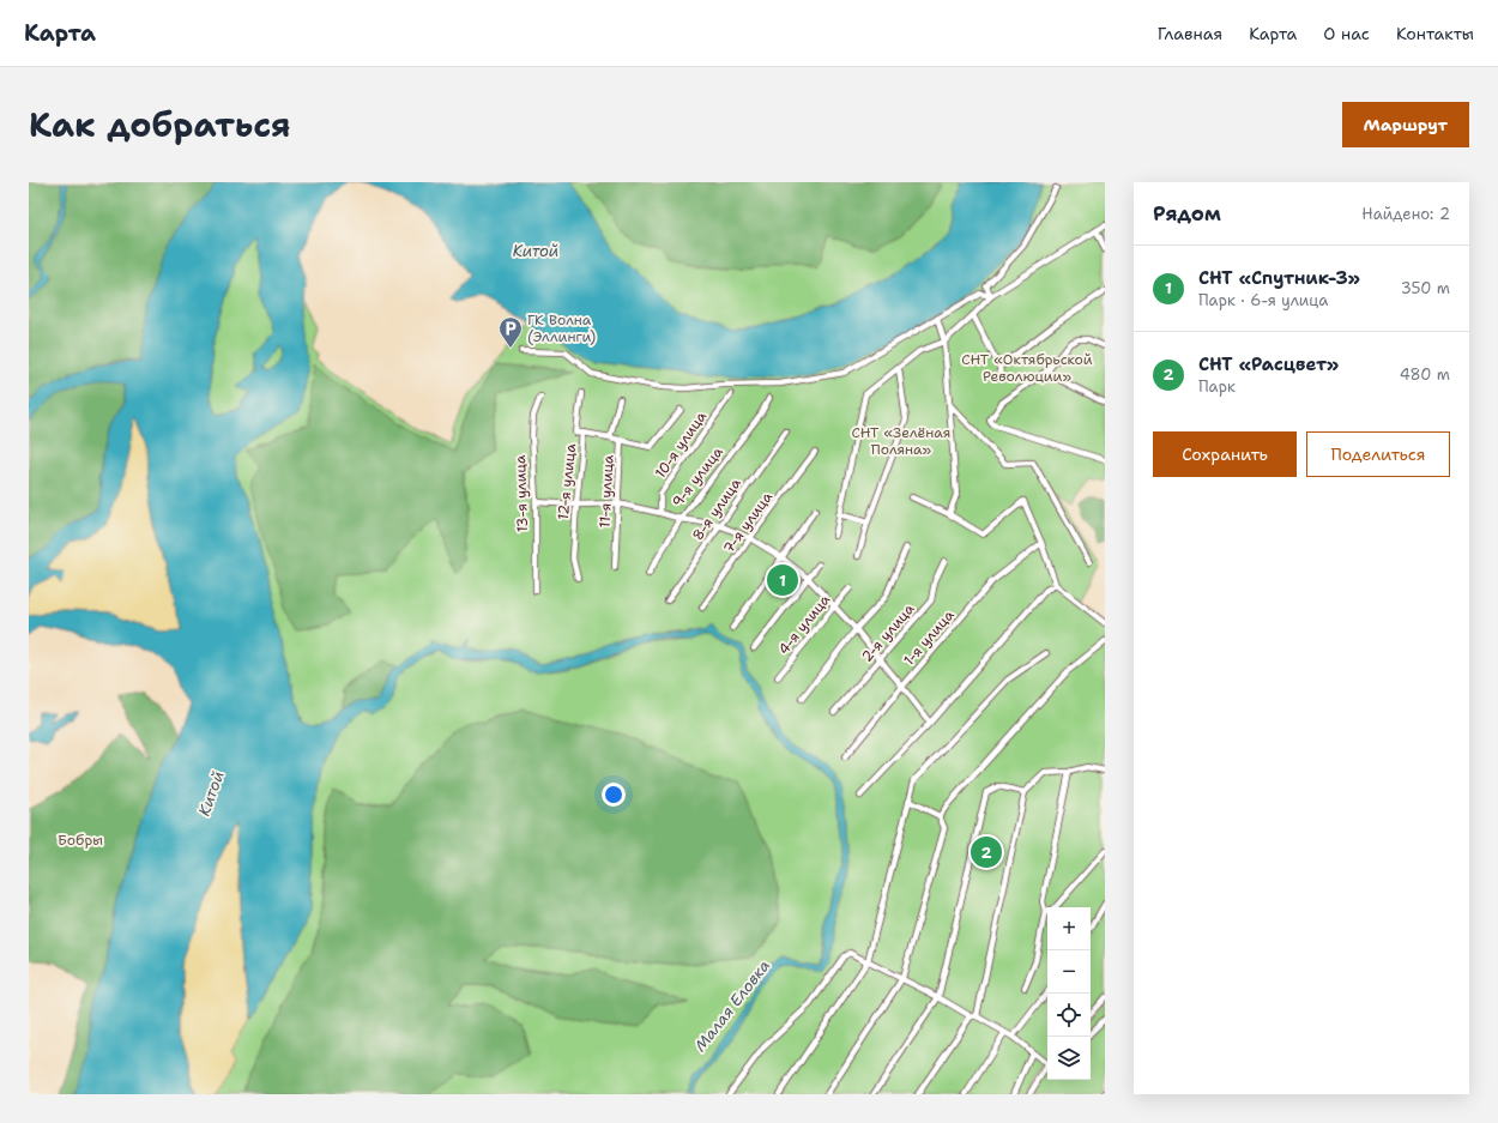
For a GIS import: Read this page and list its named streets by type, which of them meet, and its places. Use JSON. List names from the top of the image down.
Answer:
{
  "streets": {
    "street": [
      "10-я улица",
      "9-я улица",
      "12-я улица",
      "11-я улица",
      "13-я улица",
      "8-я улица",
      "7-я улица",
      "4-я улица",
      "2-я улица",
      "1-я улица"
    ]
  },
  "water": ["Китой", "Малая Еловка"],
  "parks": ["СНТ «Октябрьской Революции»", "СНТ «Зелёная Поляна»", "Бобры"],
  "places": {
    "parking": ["ГК Волна (Эллинги)"]
  },
  "page": {
    "header": "Карта",
    "nav": [
      "Главная",
      "Карта",
      "О нас",
      "Контакты"
    ],
    "title": "Как добраться",
    "buttons": [
      "Маршрут",
      ["Сохранить", "Поделиться"]
    ],
    "heading": ["Рядом", "Найдено: 2"],
    "list": [
      {
        "mark": "1",
        "name": "СНТ «Спутник-3»",
        "note": "Парк · 6-я улица",
        "value": "350 m"
      },
      {
        "mark": "2",
        "name": "СНТ «Расцвет»",
        "note": "Парк",
        "value": "480 m"
      }
    ],
    "pins": ["1", "2"],
    "map_buttons": ["+", "−"]
  }
}
